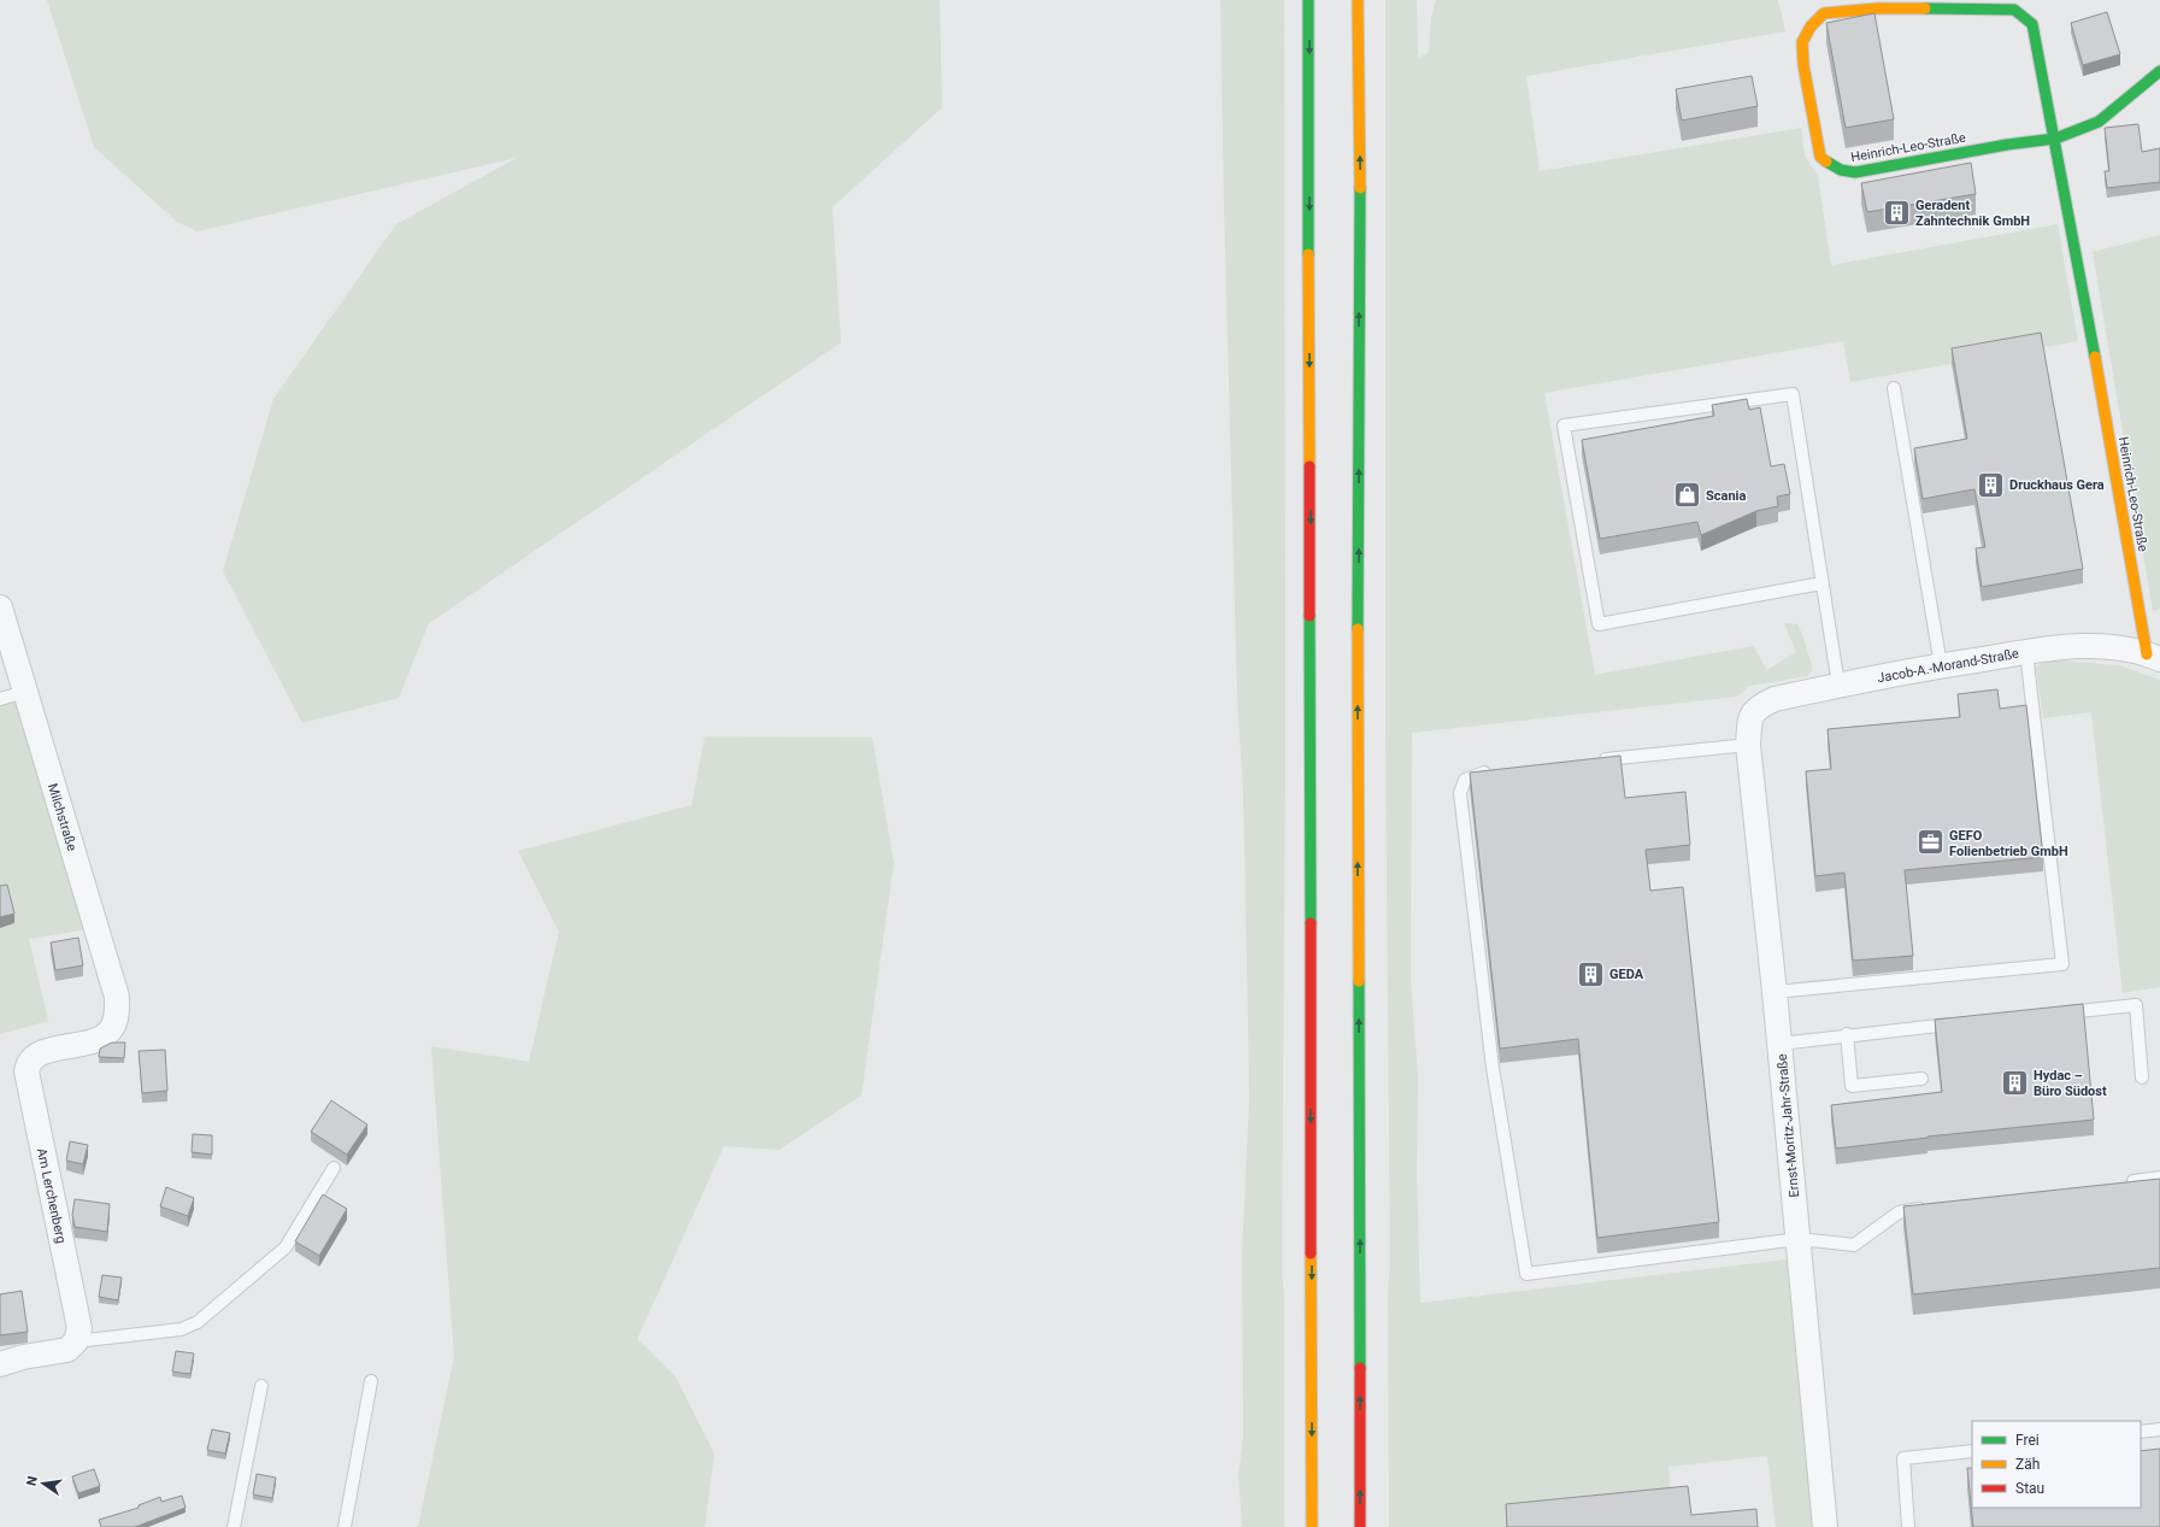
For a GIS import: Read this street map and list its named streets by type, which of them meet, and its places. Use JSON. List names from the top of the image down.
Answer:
{
  "streets": {
    "main road": ["Heinrich-Leo-Straße"],
    "street": [
      "Jacob-A.-Morand-Straße",
      "Milchstraße",
      "Ernst-Moritz-Jahr-Straße",
      "Am Lerchenberg"
    ]
  },
  "crossings": [
    ["Heinrich-Leo-Straße", "Jacob-A.-Morand-Straße"],
    ["Jacob-A.-Morand-Straße", "Ernst-Moritz-Jahr-Straße"],
    ["Milchstraße", "Am Lerchenberg"]
  ],
  "places": {
    "building": [
      "Geradent Zahntechnik GmbH",
      "Druckhaus Gera",
      "GEDA",
      "Hydac – Büro Südost"
    ],
    "shop": ["Scania"],
    "office": ["GEFO Folienbetrieb GmbH"]
  },
  "legend": ["Frei", "Zäh", "Stau"],
  "north": "left"
}
